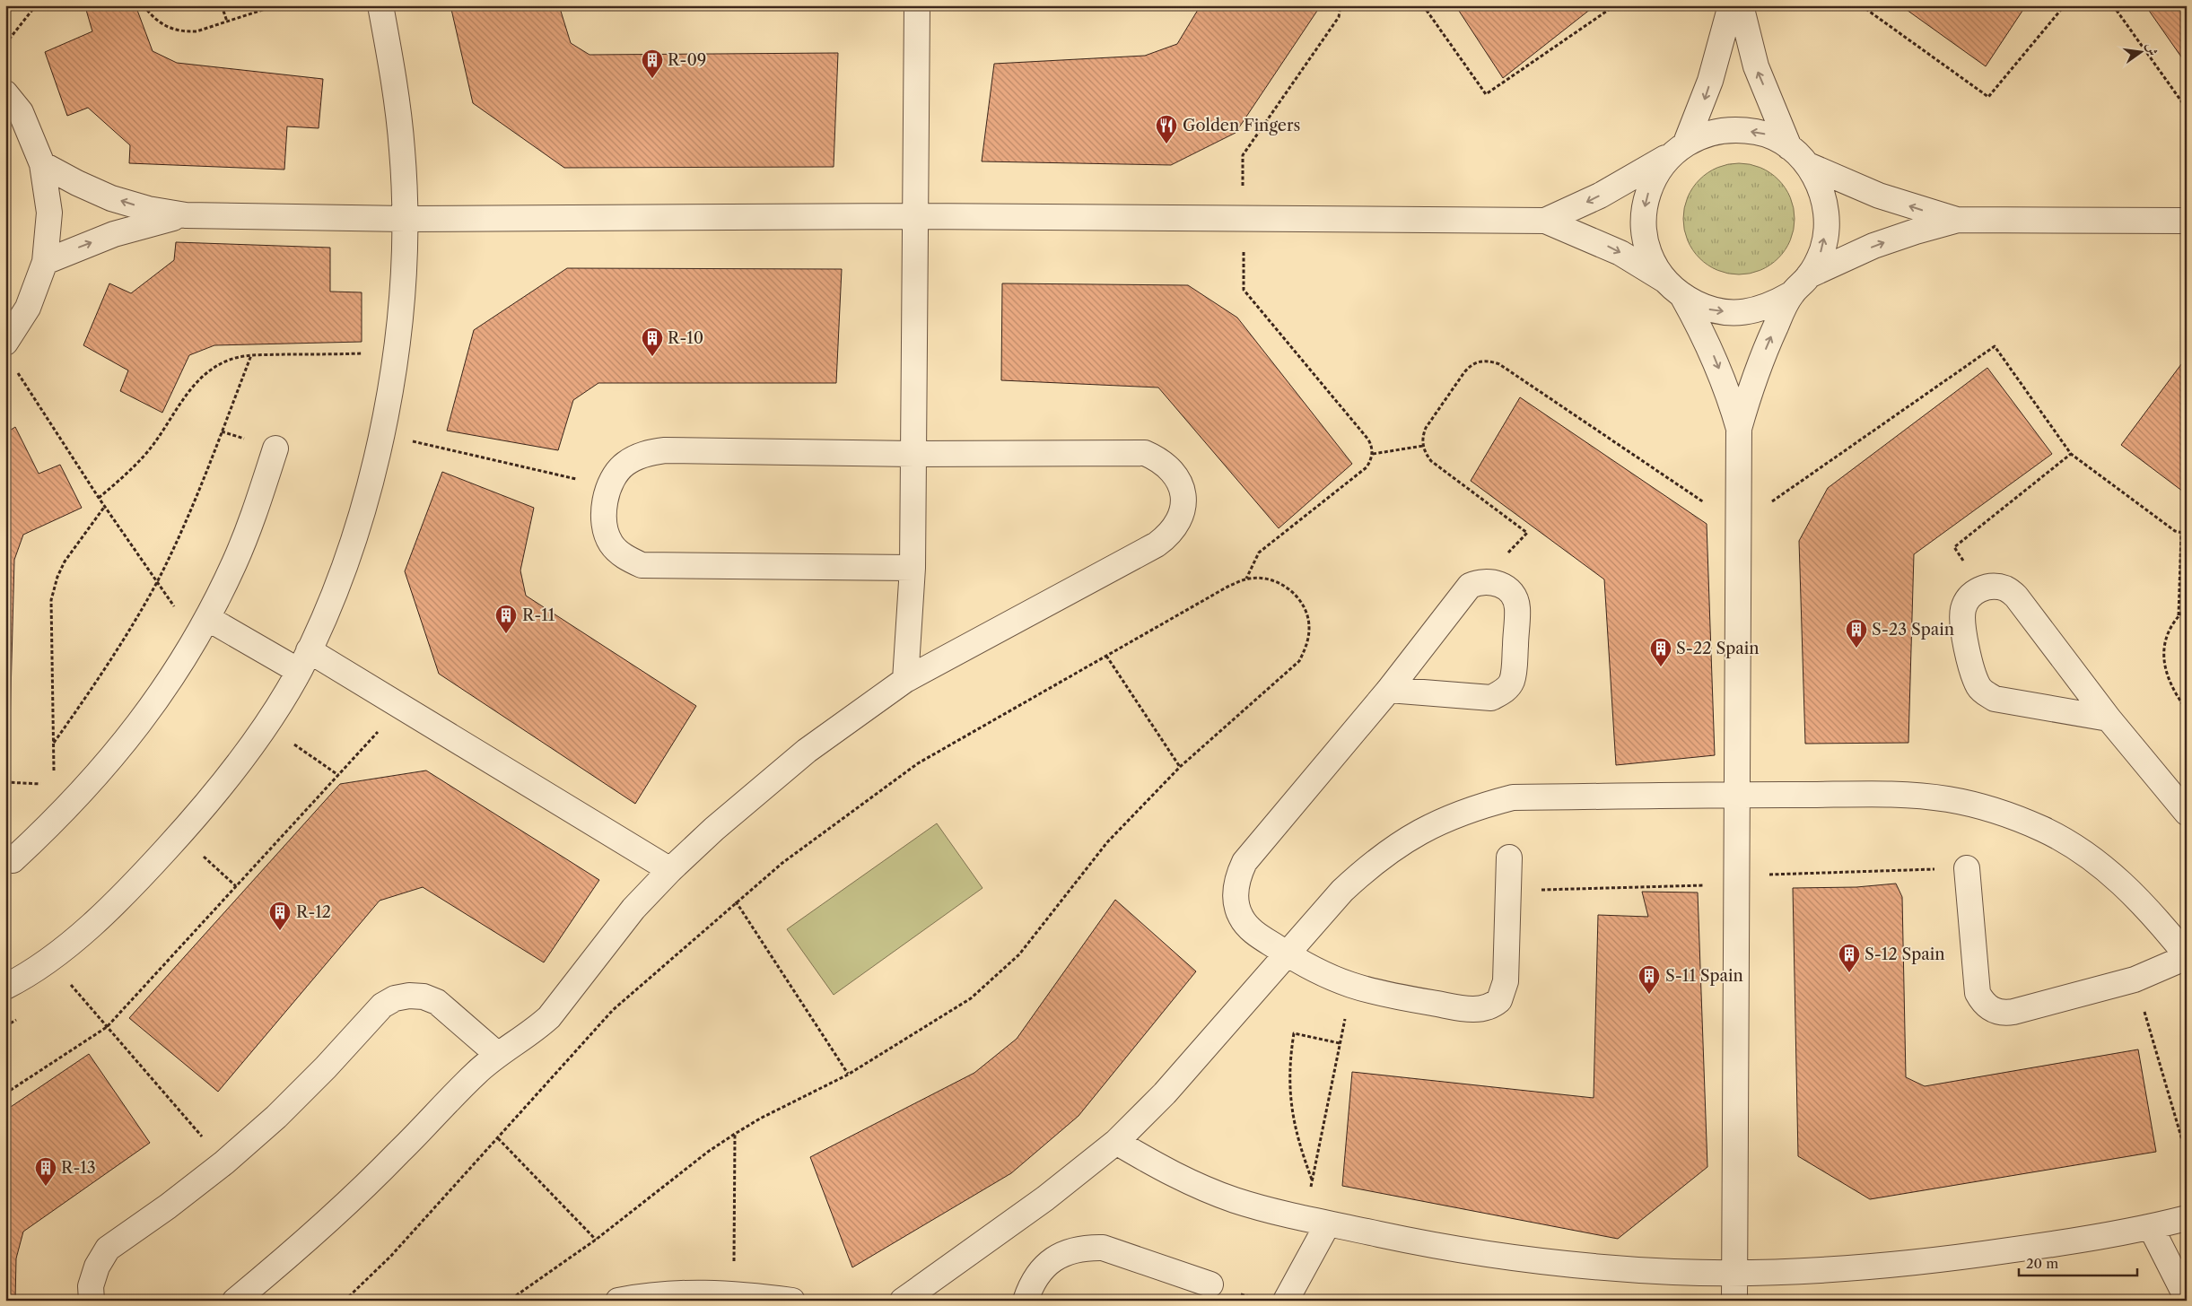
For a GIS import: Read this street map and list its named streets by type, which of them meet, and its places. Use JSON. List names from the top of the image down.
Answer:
{
  "places": {
    "building": [
      "R-09",
      "R-10",
      "R-11",
      "S-23 Spain",
      "S-22 Spain",
      "R-12",
      "S-12 Spain",
      "S-11 Spain",
      "R-13"
    ],
    "restaurant": ["Golden Fingers"]
  },
  "scale_bar": "20 m",
  "north": "right"
}
